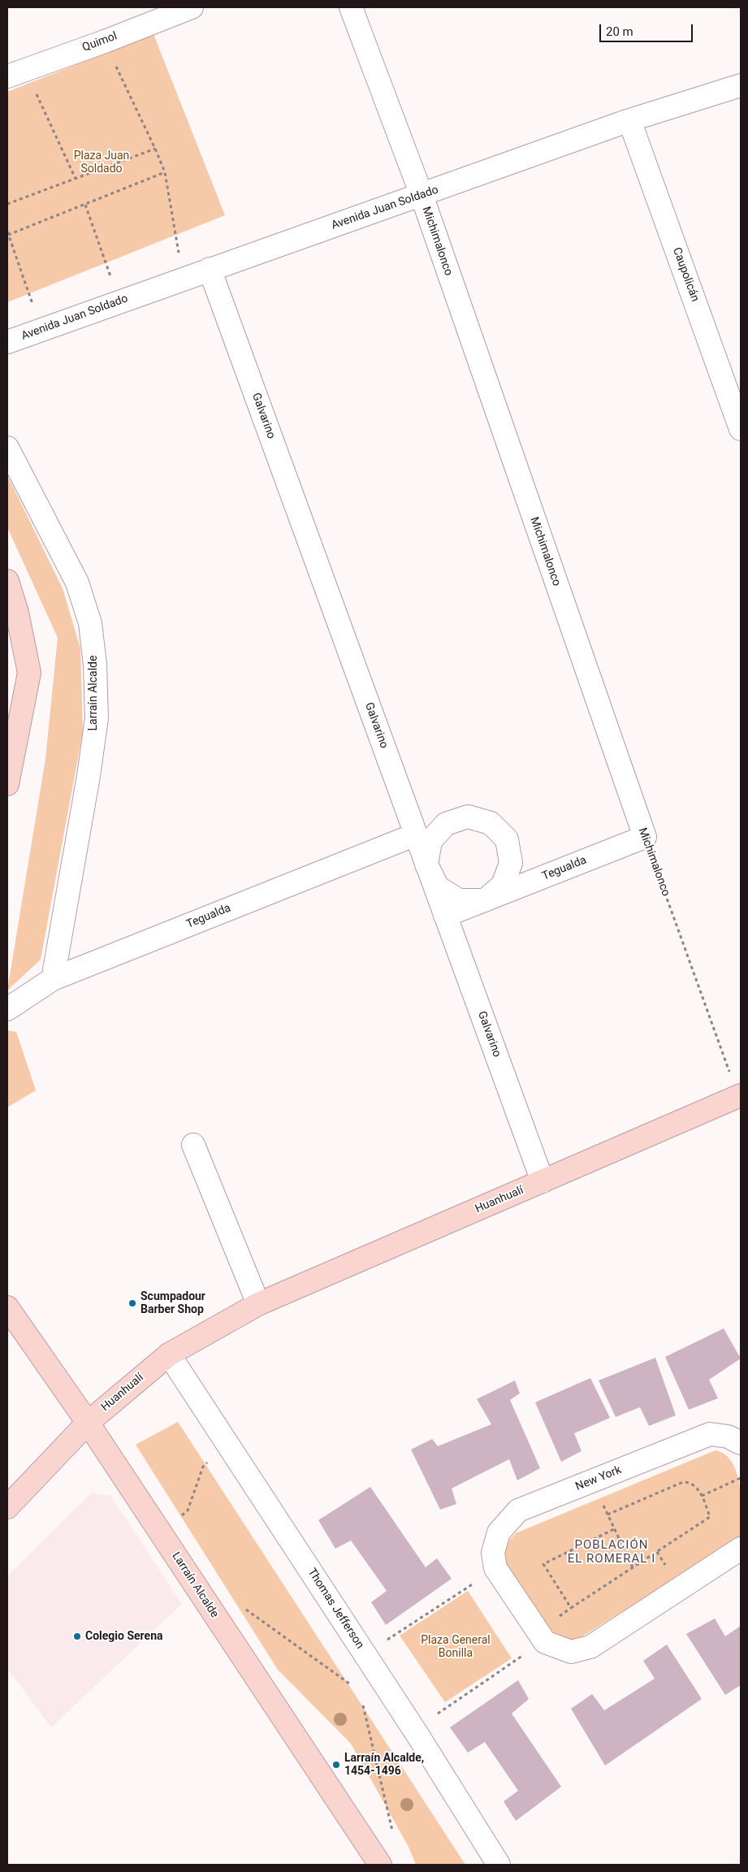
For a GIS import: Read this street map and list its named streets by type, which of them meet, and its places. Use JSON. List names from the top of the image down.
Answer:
{
  "streets": {
    "main road": ["Larraín Alcalde", "Huanhualí"],
    "street": [
      "Quimol",
      "Avenida Juan Soldado",
      "Michimalonco",
      "Caupolicán",
      "Galvarino",
      "Tegualda",
      "New York",
      "Thomas Jefferson"
    ]
  },
  "crossings": [
    ["Avenida Juan Soldado", "Michimalonco"],
    ["Avenida Juan Soldado", "Caupolicán"],
    ["Avenida Juan Soldado", "Galvarino"],
    ["Michimalonco", "Tegualda"],
    ["Michimalonco", "Huanhualí"],
    ["Galvarino", "Tegualda"],
    ["Galvarino", "Huanhualí"],
    ["Larraín Alcalde", "Tegualda"],
    ["Larraín Alcalde", "Huanhualí"],
    ["Huanhualí", "Thomas Jefferson"]
  ],
  "districts": ["POBLACIÓN EL ROMERAL I"],
  "parks": ["Plaza Juan Soldado", "Plaza General Bonilla"],
  "places": ["Scumpadour Barber Shop", "Colegio Serena", "Larraín Alcalde, 1454-1496"],
  "scale_bar": "20 m"
}
